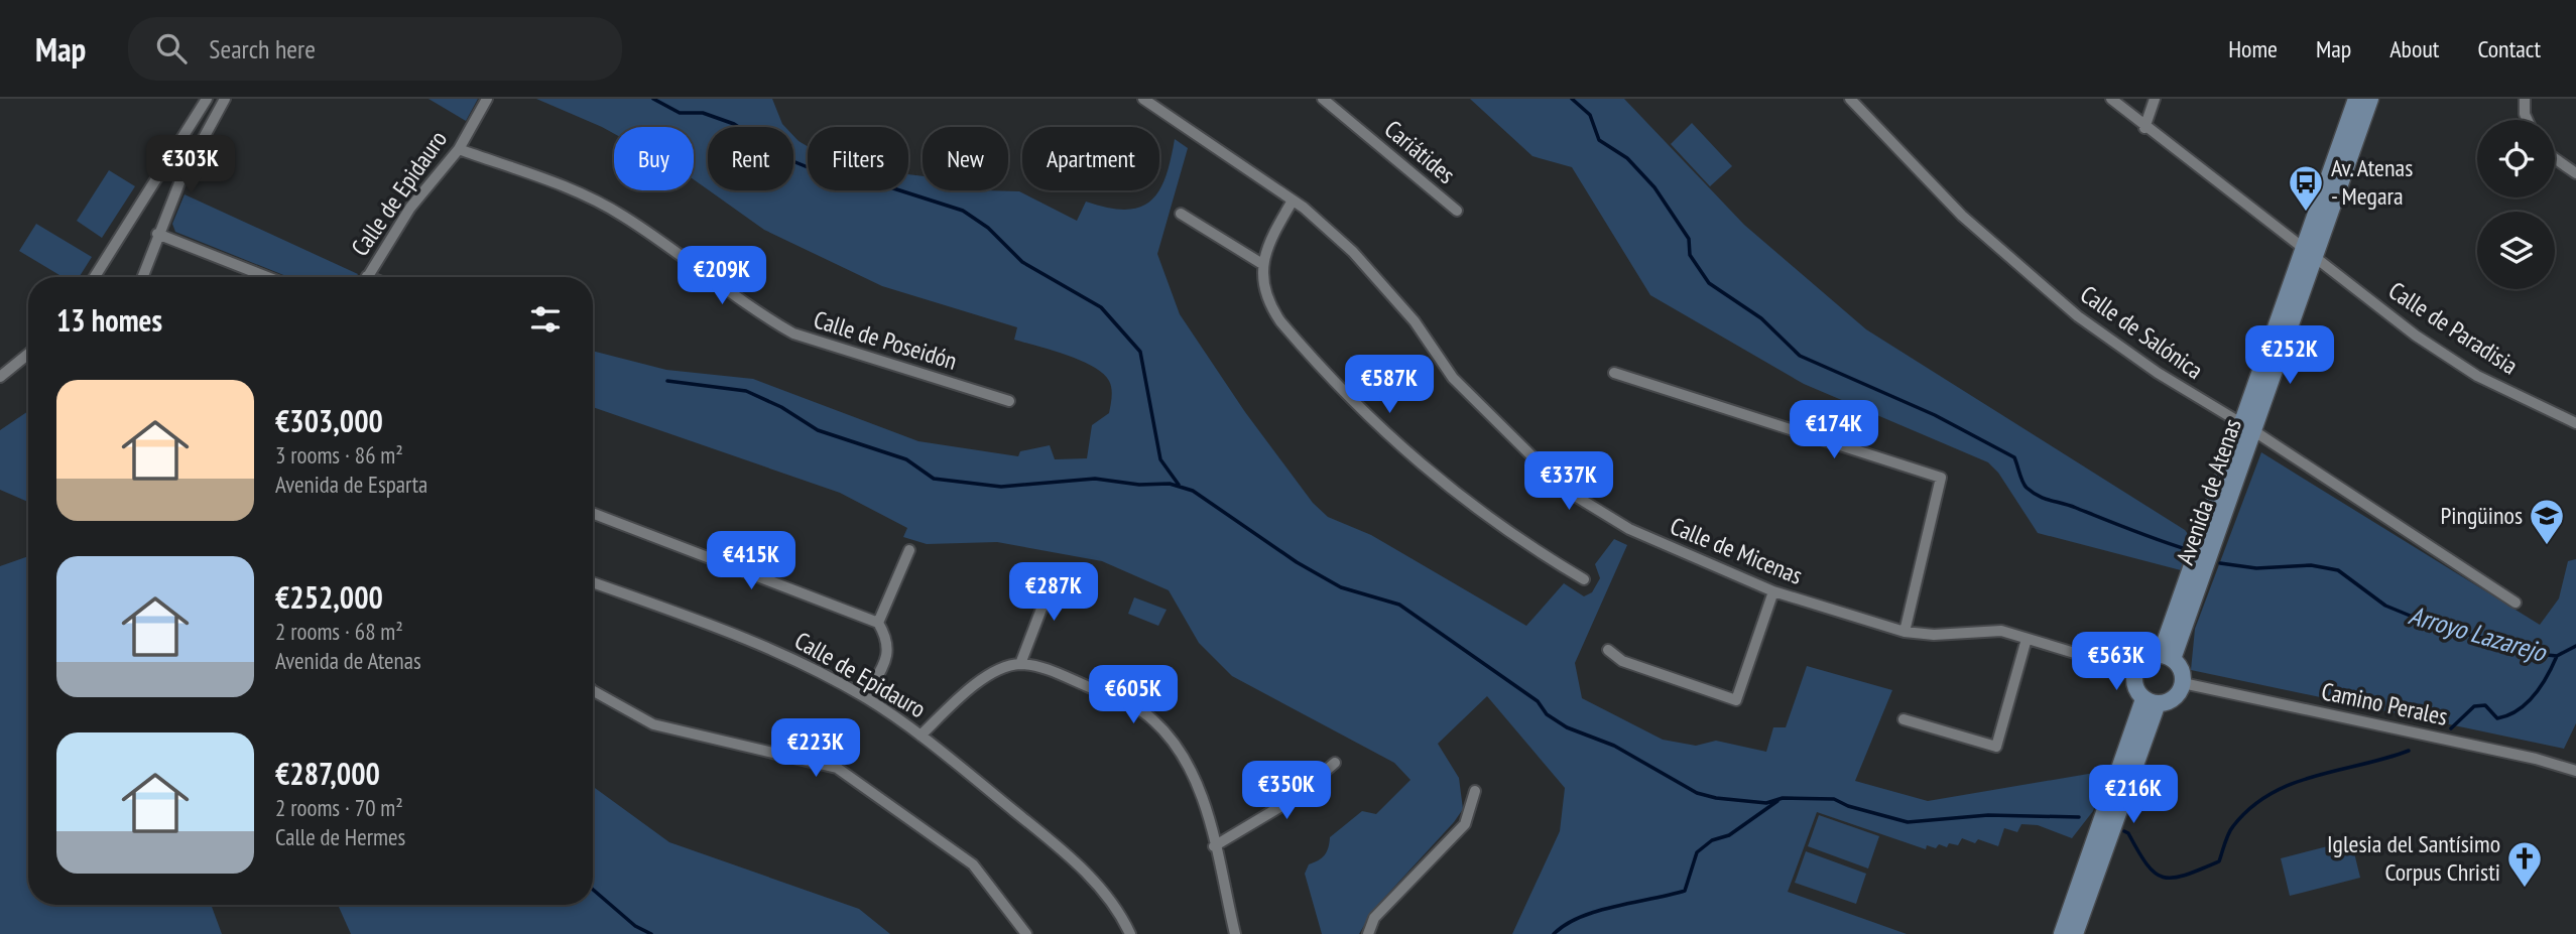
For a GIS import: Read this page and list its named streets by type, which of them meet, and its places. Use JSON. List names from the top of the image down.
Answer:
{
  "streets": {
    "main road": ["Avenida de Atenas"],
    "street": [
      "Cariátides",
      "Calle de Epidauro",
      "Calle de Paradisia",
      "Calle de Salónica",
      "Calle de Poseidón",
      "Calle de Micenas",
      "Camino Perales"
    ]
  },
  "crossings": [
    ["Calle de Epidauro", "Calle de Poseidón"],
    ["Calle de Paradisia", "Avenida de Atenas"],
    ["Calle de Salónica", "Avenida de Atenas"],
    ["Avenida de Atenas", "Calle de Micenas"],
    ["Avenida de Atenas", "Camino Perales"],
    ["Calle de Micenas", "Camino Perales"]
  ],
  "water": ["Arroyo Lazarejo"],
  "places": {
    "bus stop": ["Av. Atenas - Megara"],
    "school or university": ["Pingüinos"],
    "church": ["Iglesia del Santísimo Corpus Christi"]
  },
  "page": {
    "header": "Map",
    "search": "Search here",
    "nav": [
      "Home",
      "Map",
      "About",
      "Contact"
    ],
    "chip": [
      "Buy",
      "Rent",
      "Filters",
      "New",
      "Apartment"
    ],
    "price": [
      "€303K",
      "€209K",
      "€252K",
      "€587K",
      "€174K",
      "€337K",
      "€415K",
      "€287K",
      "€563K",
      "€605K",
      "€223K",
      "€350K",
      "€216K"
    ],
    "heading": "13 homes",
    "list": [
      {
        "name": "€303,000",
        "note": "3 rooms · 86 m² · Avenida de Esparta"
      },
      {
        "name": "€252,000",
        "note": "2 rooms · 68 m² · Avenida de Atenas"
      },
      {
        "name": "€287,000",
        "note": "2 rooms · 70 m² · Calle de Hermes"
      }
    ]
  }
}
